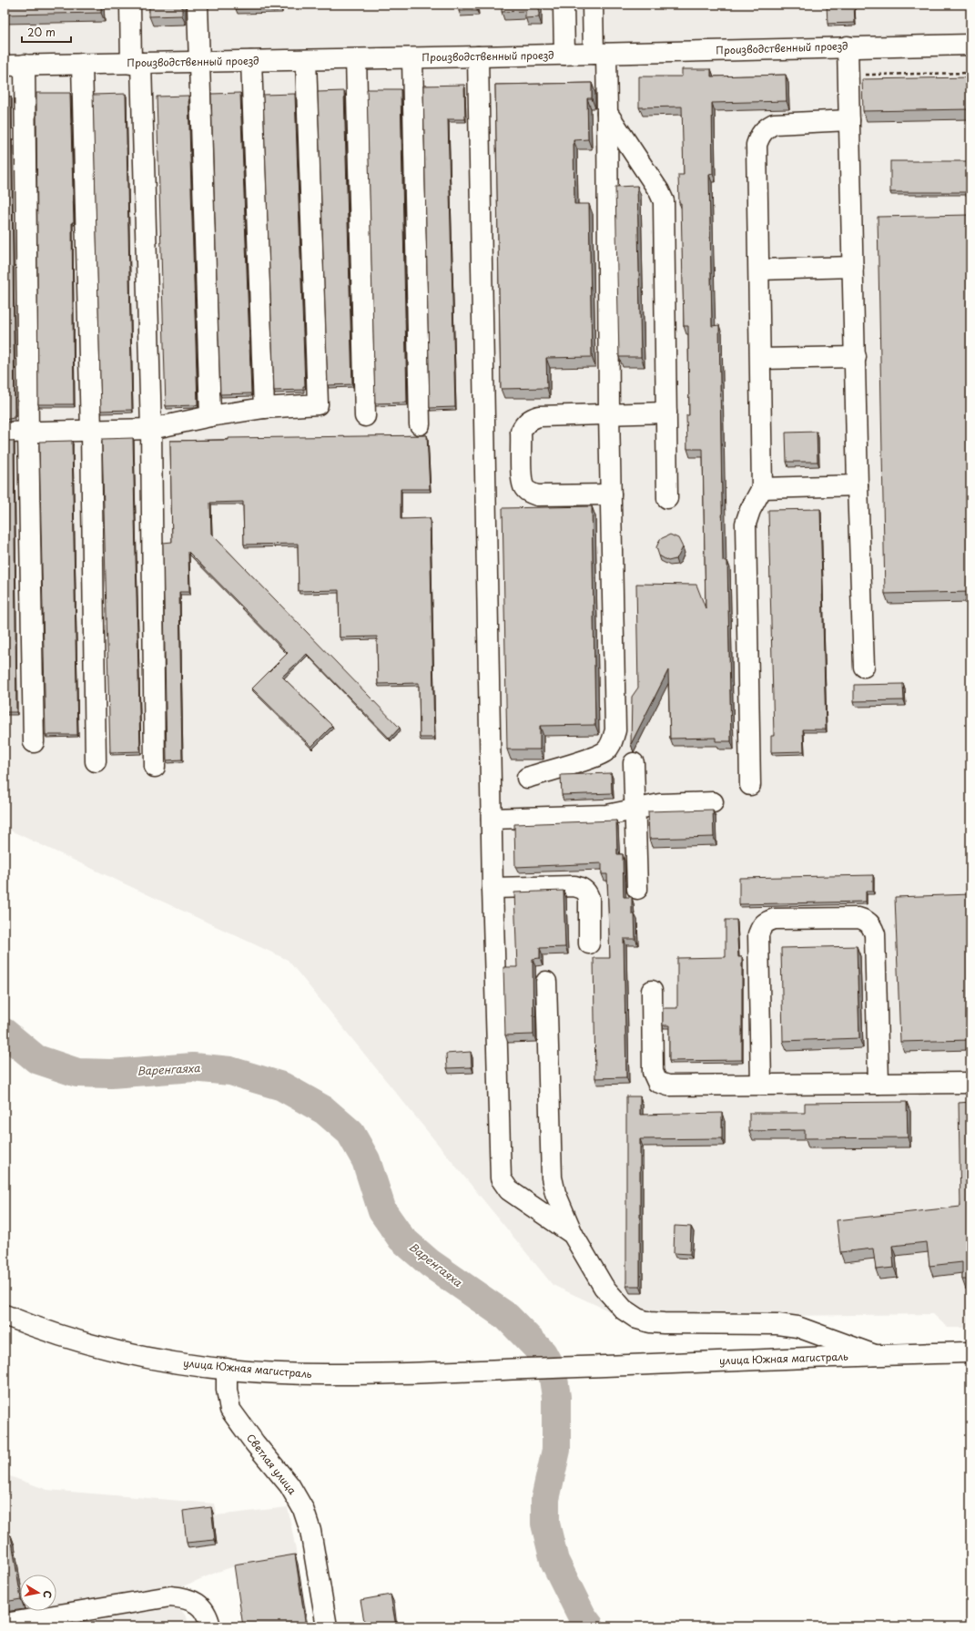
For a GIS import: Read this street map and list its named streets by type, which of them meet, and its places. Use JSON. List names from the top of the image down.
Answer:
{
  "streets": {
    "main road": ["Производственный проезд", "улица Южная магистраль", "Светлая улица"]
  },
  "crossings": [
    ["улица Южная магистраль", "Светлая улица"]
  ],
  "water": ["Варенгаяха"],
  "scale_bar": "20 m",
  "north": "right"
}
